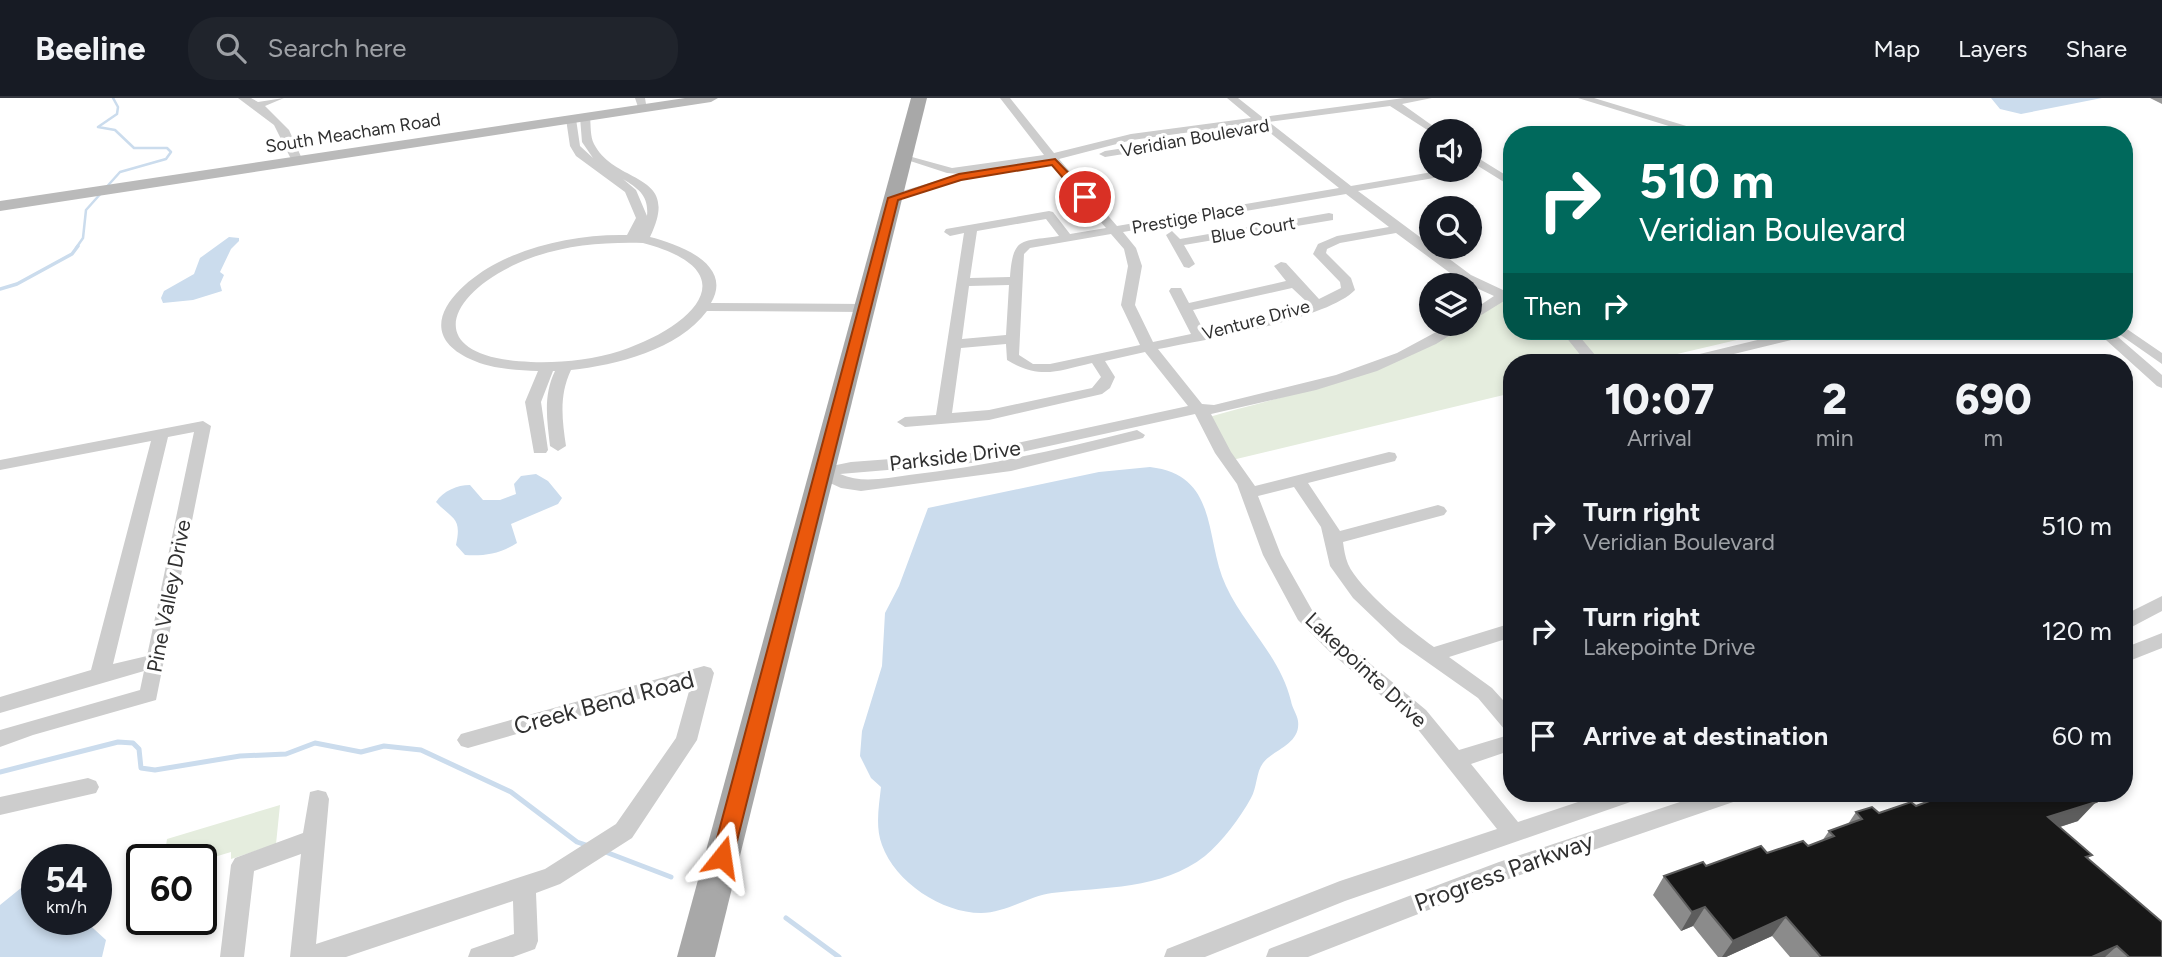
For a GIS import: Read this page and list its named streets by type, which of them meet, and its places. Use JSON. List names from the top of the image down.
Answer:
{
  "streets": {
    "main road": ["South Meacham Road"],
    "street": [
      "Veridian Boulevard",
      "Prestige Place",
      "Blue Court",
      "Venture Drive",
      "Parkside Drive",
      "Pine Valley Drive",
      "Lakepointe Drive",
      "Creek Bend Road",
      "Progress Parkway"
    ]
  },
  "crossings": [
    ["Veridian Boulevard", "Lakepointe Drive"],
    ["Prestige Place", "Blue Court"],
    ["Prestige Place", "Lakepointe Drive"],
    ["Blue Court", "Venture Drive"],
    ["Venture Drive", "Lakepointe Drive"],
    ["Parkside Drive", "Lakepointe Drive"],
    ["Lakepointe Drive", "Progress Parkway"]
  ],
  "page": {
    "header": "Beeline",
    "search": "Search here",
    "nav": ["Map", "Layers", "Share"],
    "turn": ["510 m", "Veridian Boulevard"],
    "then": "Then",
    "eta": [
      "10:07",
      "Arrival",
      "2",
      "min",
      "690",
      "m"
    ],
    "list": [
      {
        "name": "Turn right",
        "note": "Veridian Boulevard",
        "value": "510 m"
      },
      {
        "name": "Turn right",
        "note": "Lakepointe Drive",
        "value": "120 m"
      },
      {
        "name": "Arrive at destination",
        "value": "60 m"
      }
    ],
    "speed": "54 km/h",
    "limit": "60"
  }
}
